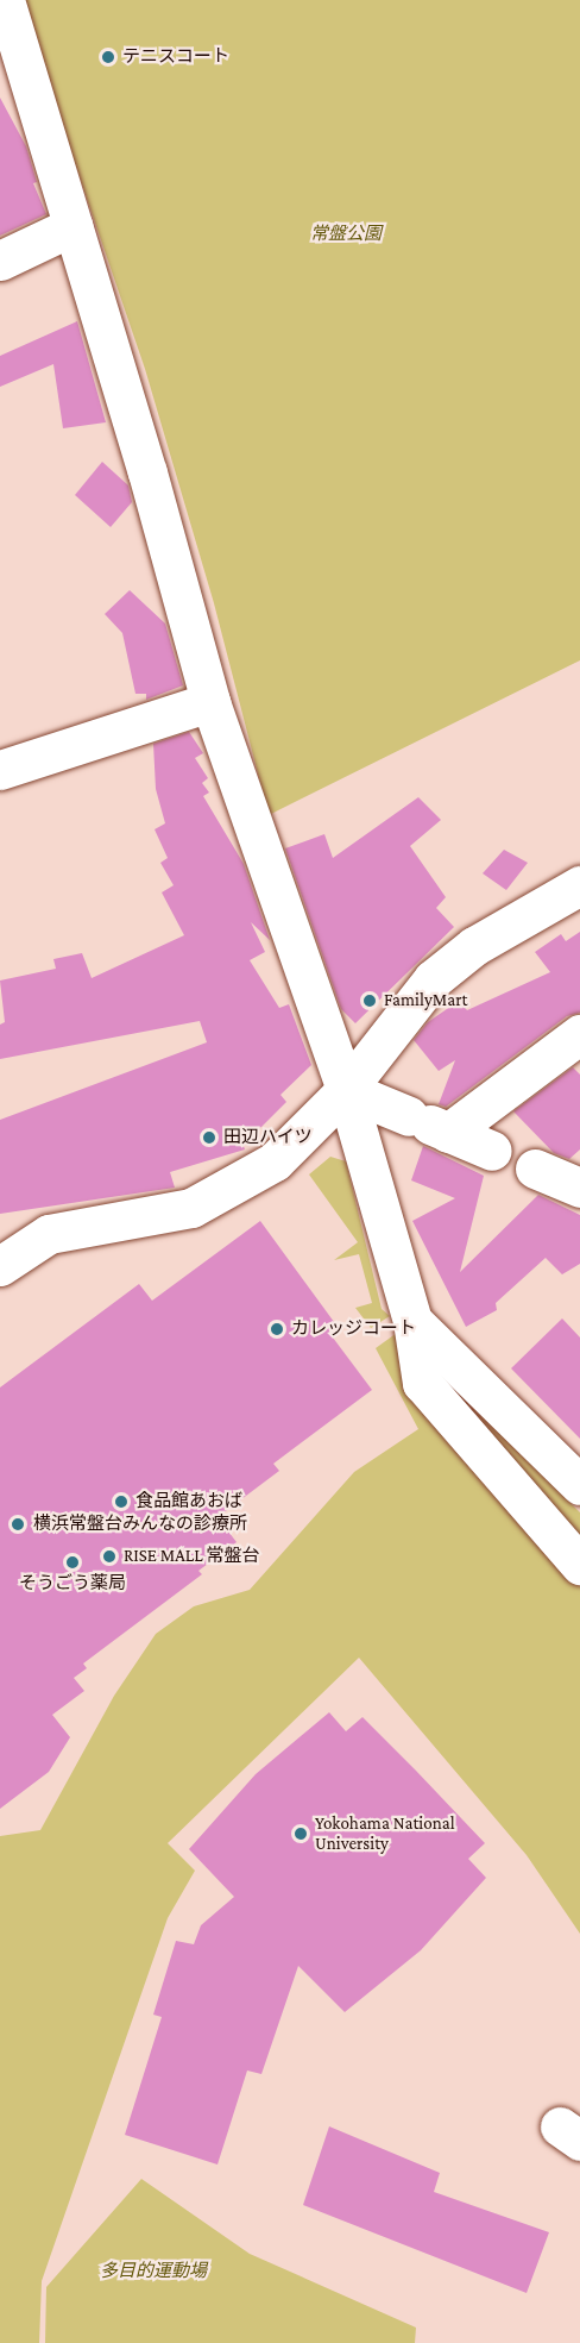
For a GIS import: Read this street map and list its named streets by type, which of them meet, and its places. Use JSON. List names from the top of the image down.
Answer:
{
  "parks": ["常盤公園", "多目的運動場"],
  "places": [
    "テニスコート",
    "FamilyMart",
    "田辺ハイツ",
    "カレッジコート",
    "食品館あおば",
    "横浜常盤台みんなの診療所",
    "RISE MALL 常盤台",
    "そうごう薬局",
    "Yokohama National University"
  ]
}
